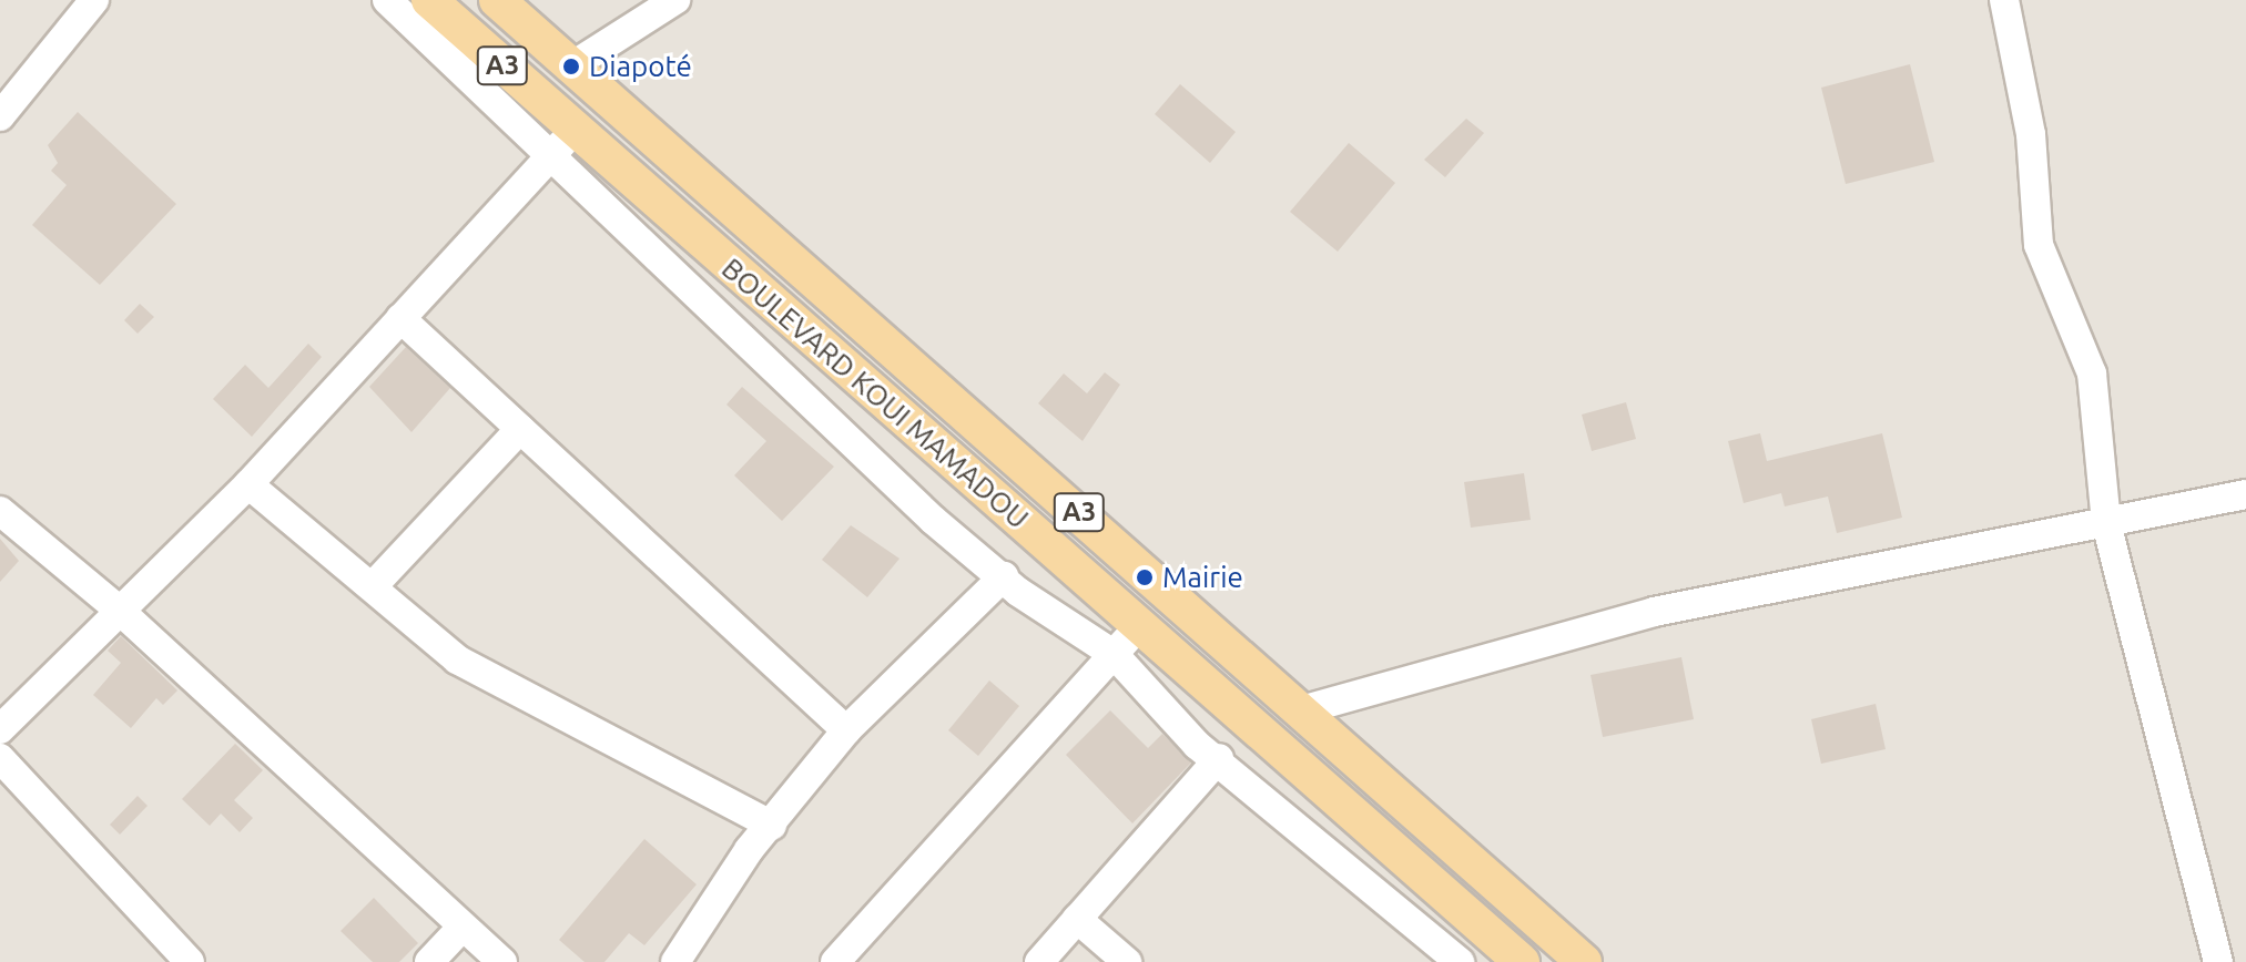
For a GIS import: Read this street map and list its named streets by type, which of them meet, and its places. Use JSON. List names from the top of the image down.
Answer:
{
  "streets": {
    "main road": ["A3", "BOULEVARD KOUI MAMADOU"]
  },
  "places": ["Diapoté", "Mairie"]
}
